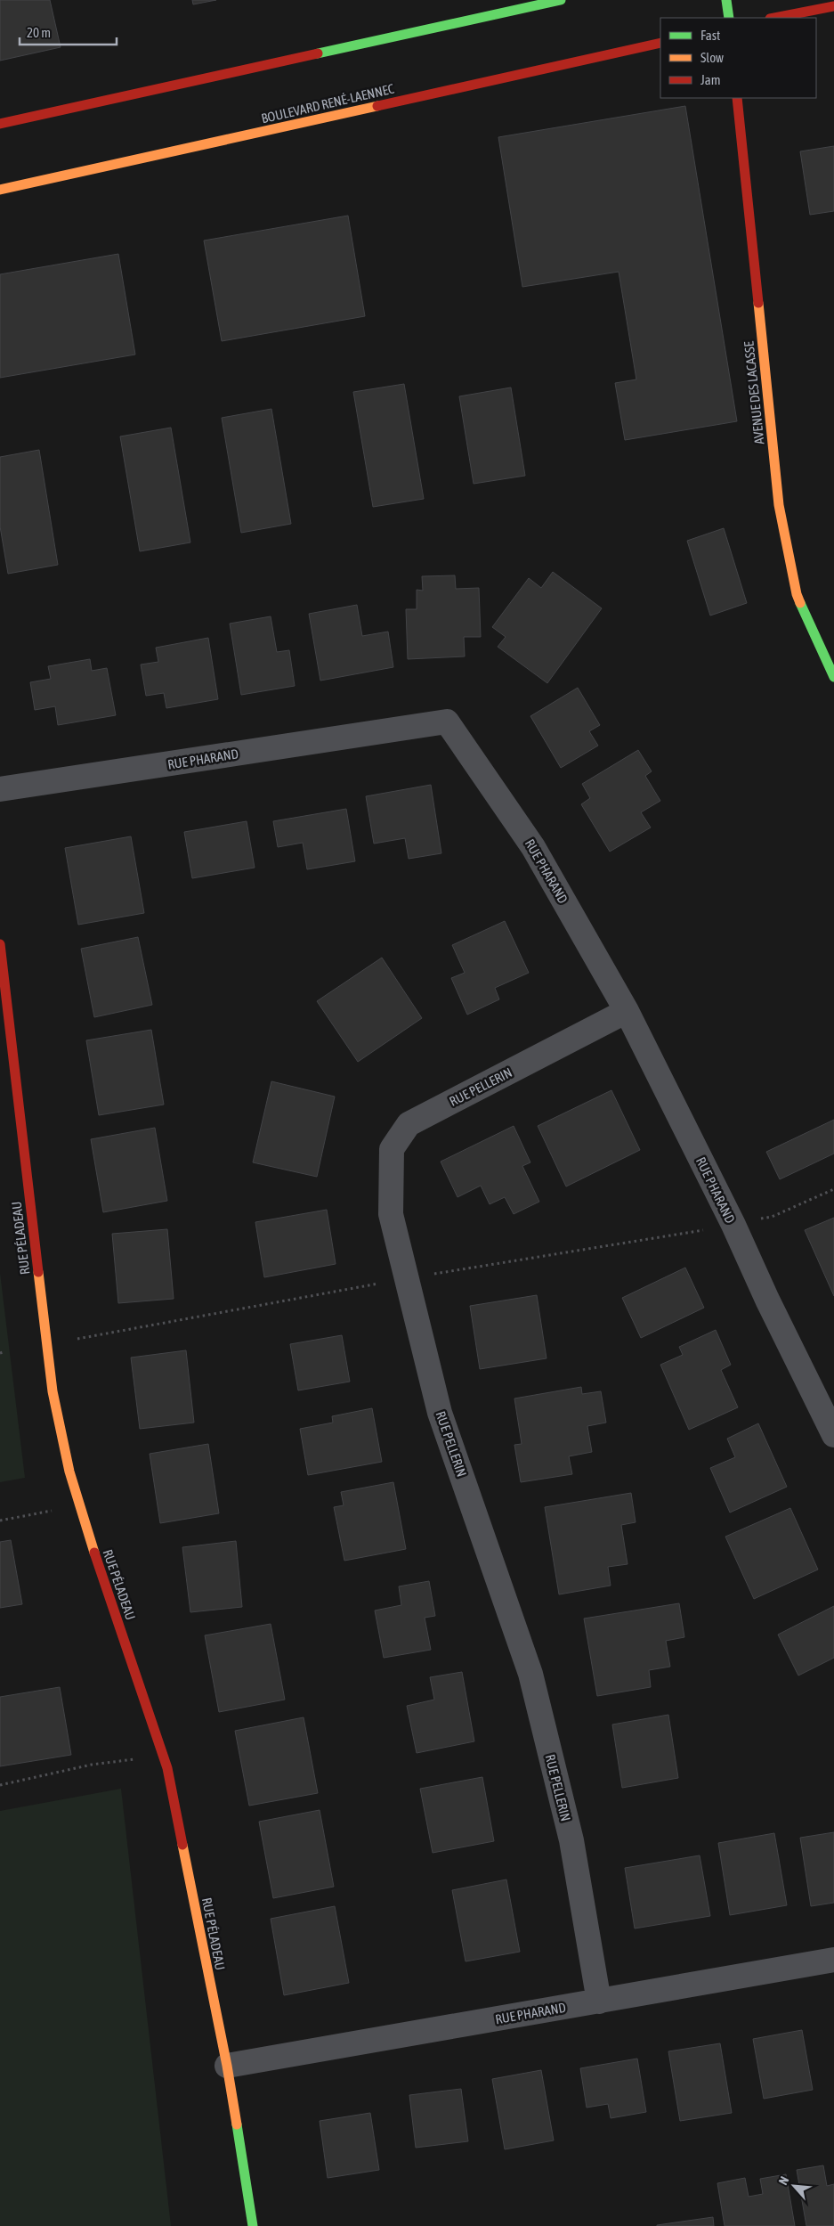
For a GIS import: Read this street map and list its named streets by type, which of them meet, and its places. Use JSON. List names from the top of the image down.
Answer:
{
  "streets": {
    "street": [
      "BOULEVARD RENÉ-LAENNEC",
      "AVENUE DES LACASSE",
      "RUE PHARAND",
      "RUE PELLERIN",
      "RUE PÉLADEAU"
    ]
  },
  "crossings": [
    ["RUE PHARAND", "RUE PELLERIN"],
    ["RUE PHARAND", "RUE PÉLADEAU"]
  ],
  "legend": ["Fast", "Slow", "Jam"],
  "scale_bar": "20 m",
  "north": "top left"
}
